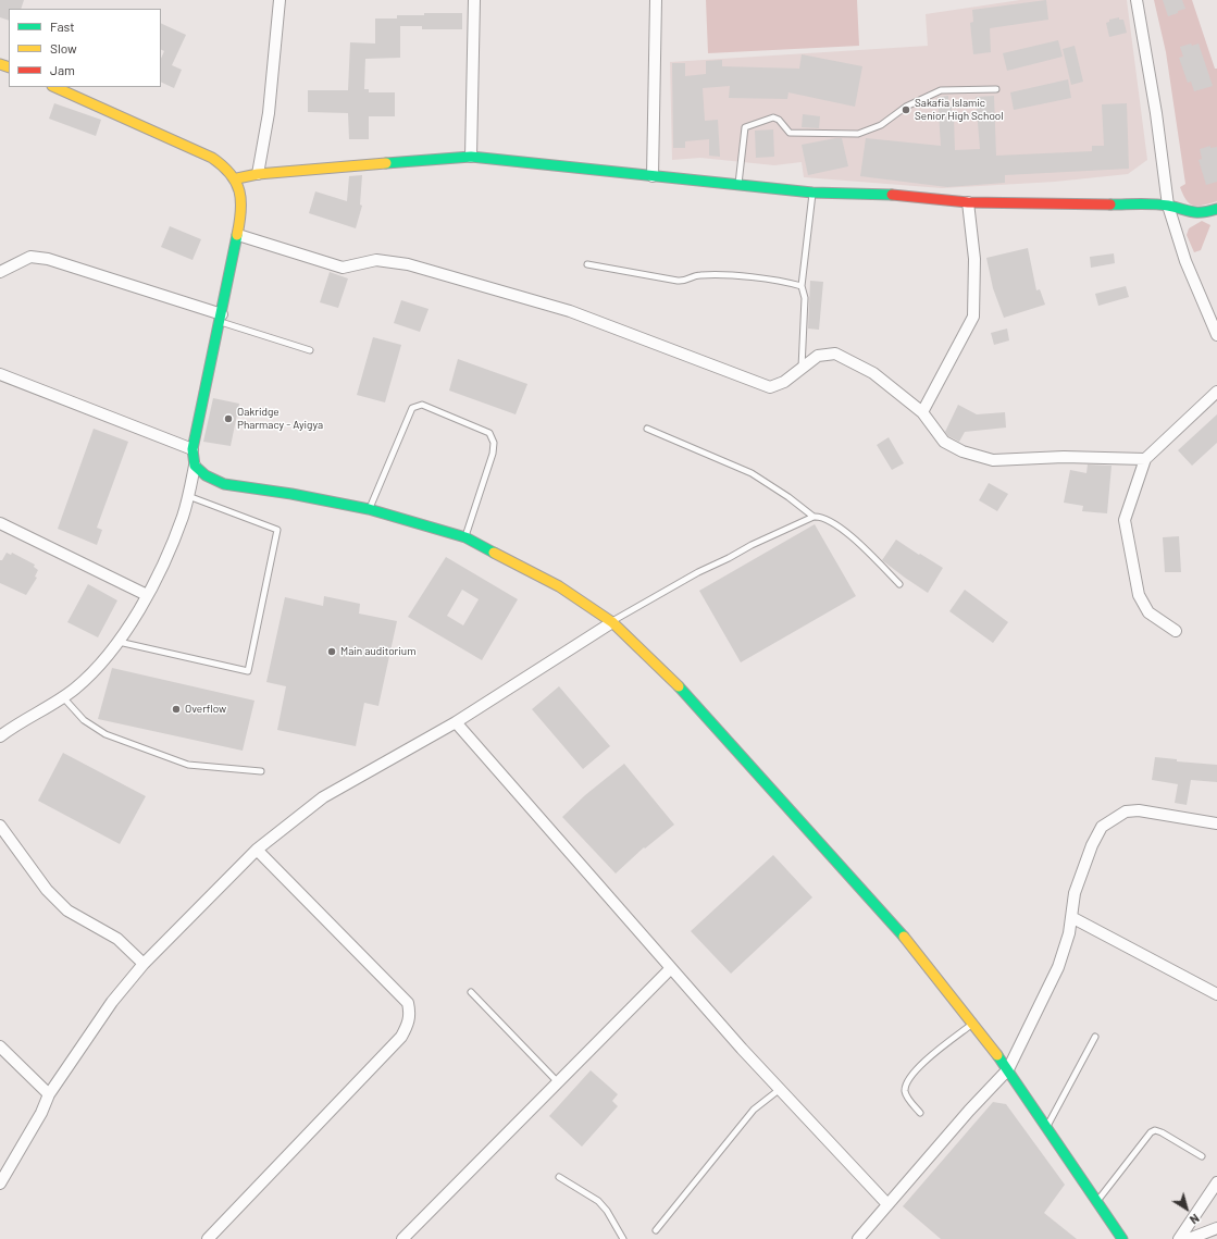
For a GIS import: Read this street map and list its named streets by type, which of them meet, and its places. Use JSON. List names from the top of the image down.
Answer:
{
  "places": [
    "Sakafia Islamic Senior High School",
    "Oakridge Pharmacy - Ayigya",
    "Main auditorium",
    "Overflow"
  ],
  "legend": ["Fast", "Slow", "Jam"],
  "north": "bottom right"
}
